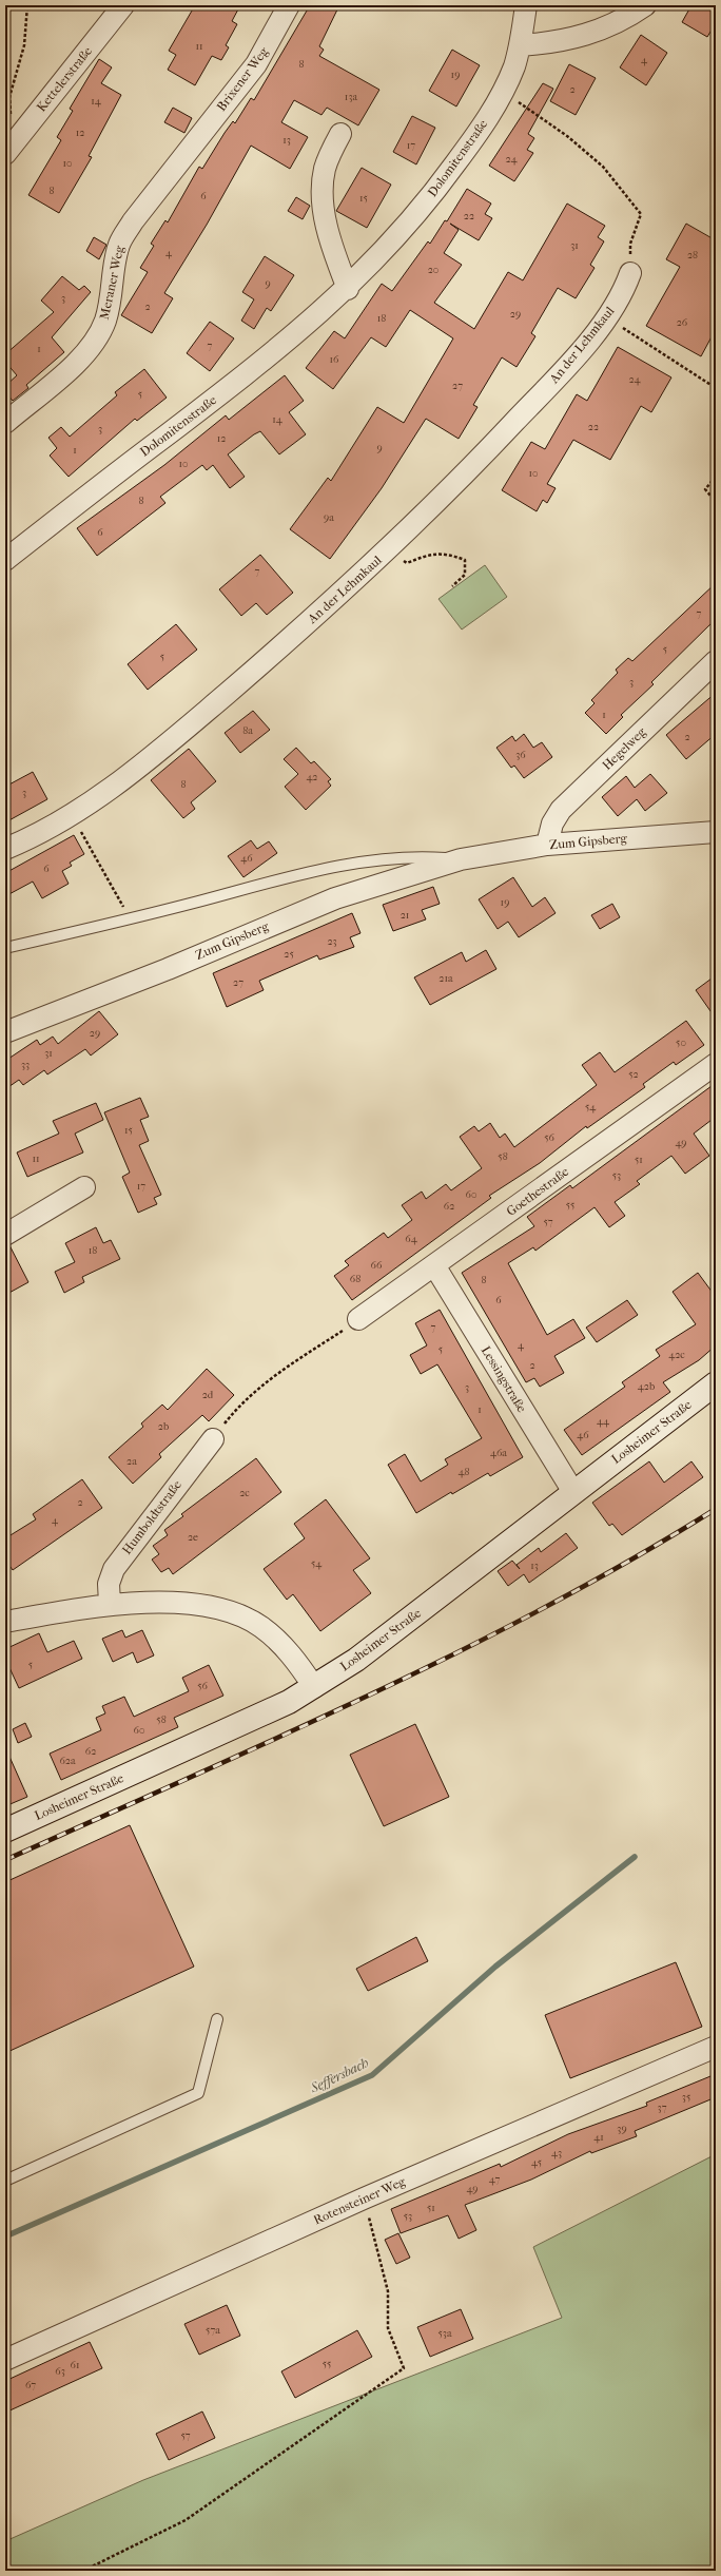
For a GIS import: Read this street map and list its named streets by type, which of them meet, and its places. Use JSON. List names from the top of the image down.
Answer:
{
  "streets": {
    "main road": ["Losheimer Straße"],
    "street": [
      "Kettelerstraße",
      "Brixener Weg",
      "Dolomitenstraße",
      "Meraner Weg",
      "An der Lehmkaul",
      "Hegelweg",
      "Zum Gipsberg",
      "Goethestraße",
      "Lessingstraße",
      "Humboldtstraße",
      "Rotensteiner Weg"
    ]
  },
  "crossings": [
    ["Brixener Weg", "Meraner Weg"],
    ["Hegelweg", "Zum Gipsberg"],
    ["Goethestraße", "Lessingstraße"],
    ["Lessingstraße", "Losheimer Straße"]
  ],
  "water": ["Seffersbach"],
  "house_numbers": [
    "11",
    "4",
    "8",
    "19",
    "2",
    "13a",
    "14",
    "12",
    "13",
    "17",
    "24",
    "10",
    "8",
    "6",
    "15",
    "22",
    "31",
    "4",
    "28",
    "20",
    "9",
    "3",
    "2",
    "29",
    "18",
    "26",
    "7",
    "1",
    "16",
    "24",
    "27",
    "5",
    "14",
    "22",
    "3",
    "12",
    "9",
    "1",
    "10",
    "10",
    "8",
    "9a",
    "6",
    "7",
    "7",
    "5",
    "5",
    "3",
    "1",
    "8a",
    "2",
    "36",
    "42",
    "8",
    "3",
    "46",
    "6",
    "19",
    "21",
    "23",
    "25",
    "21a",
    "27",
    "29",
    "50",
    "31",
    "33",
    "52",
    "54",
    "15",
    "56",
    "49",
    "58",
    "11",
    "51",
    "53",
    "17",
    "60",
    "55",
    "62",
    "57",
    "64",
    "18",
    "66",
    "68",
    "8",
    "6",
    "7",
    "4",
    "5",
    "42c",
    "2",
    "42b",
    "3",
    "2d",
    "1",
    "44",
    "2b",
    "46",
    "46a",
    "2a",
    "48",
    "2c",
    "2",
    "4",
    "2e",
    "54",
    "13",
    "5",
    "56",
    "58",
    "60",
    "62",
    "62a",
    "35",
    "37",
    "39",
    "41",
    "43",
    "45",
    "47",
    "49",
    "51",
    "53",
    "57a",
    "53a",
    "55",
    "61",
    "63",
    "67",
    "57"
  ]
}
